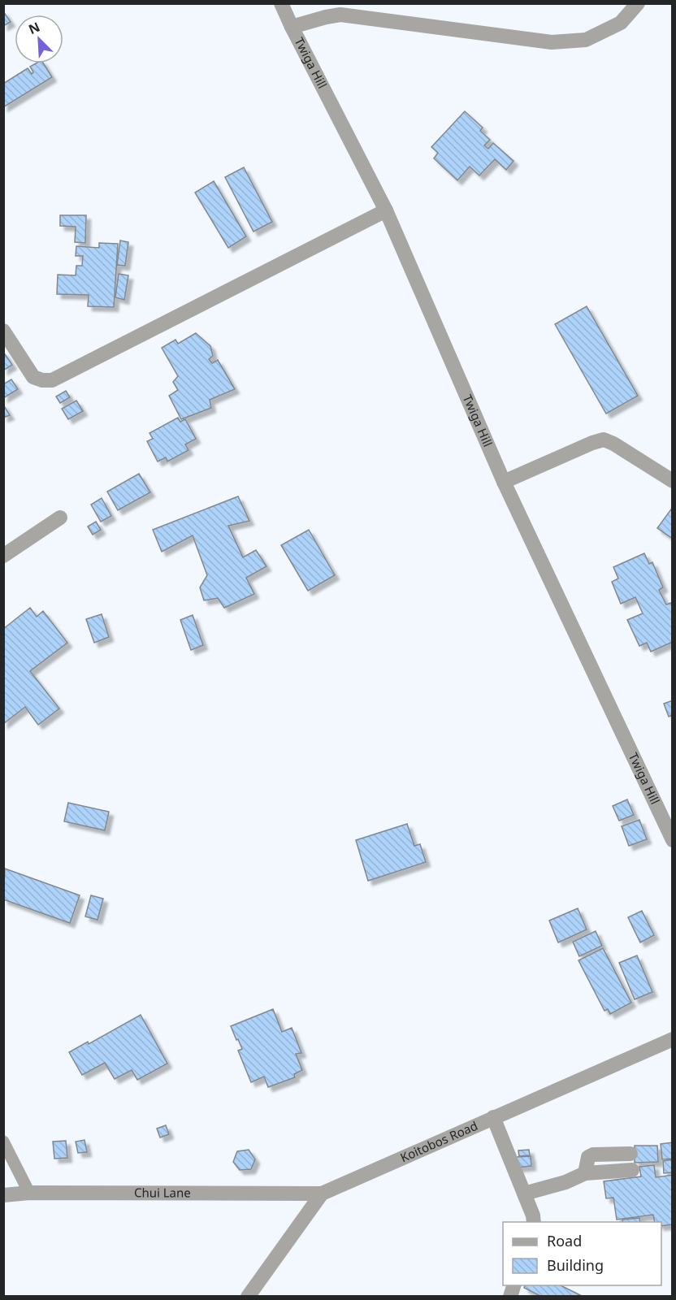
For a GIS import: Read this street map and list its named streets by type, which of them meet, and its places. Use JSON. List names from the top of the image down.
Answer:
{
  "streets": {
    "street": ["Twiga Hill", "Koitobos Road", "Chui Lane"]
  },
  "crossings": [
    ["Koitobos Road", "Chui Lane"]
  ],
  "legend": ["Road", "Building"],
  "north": "top left"
}
